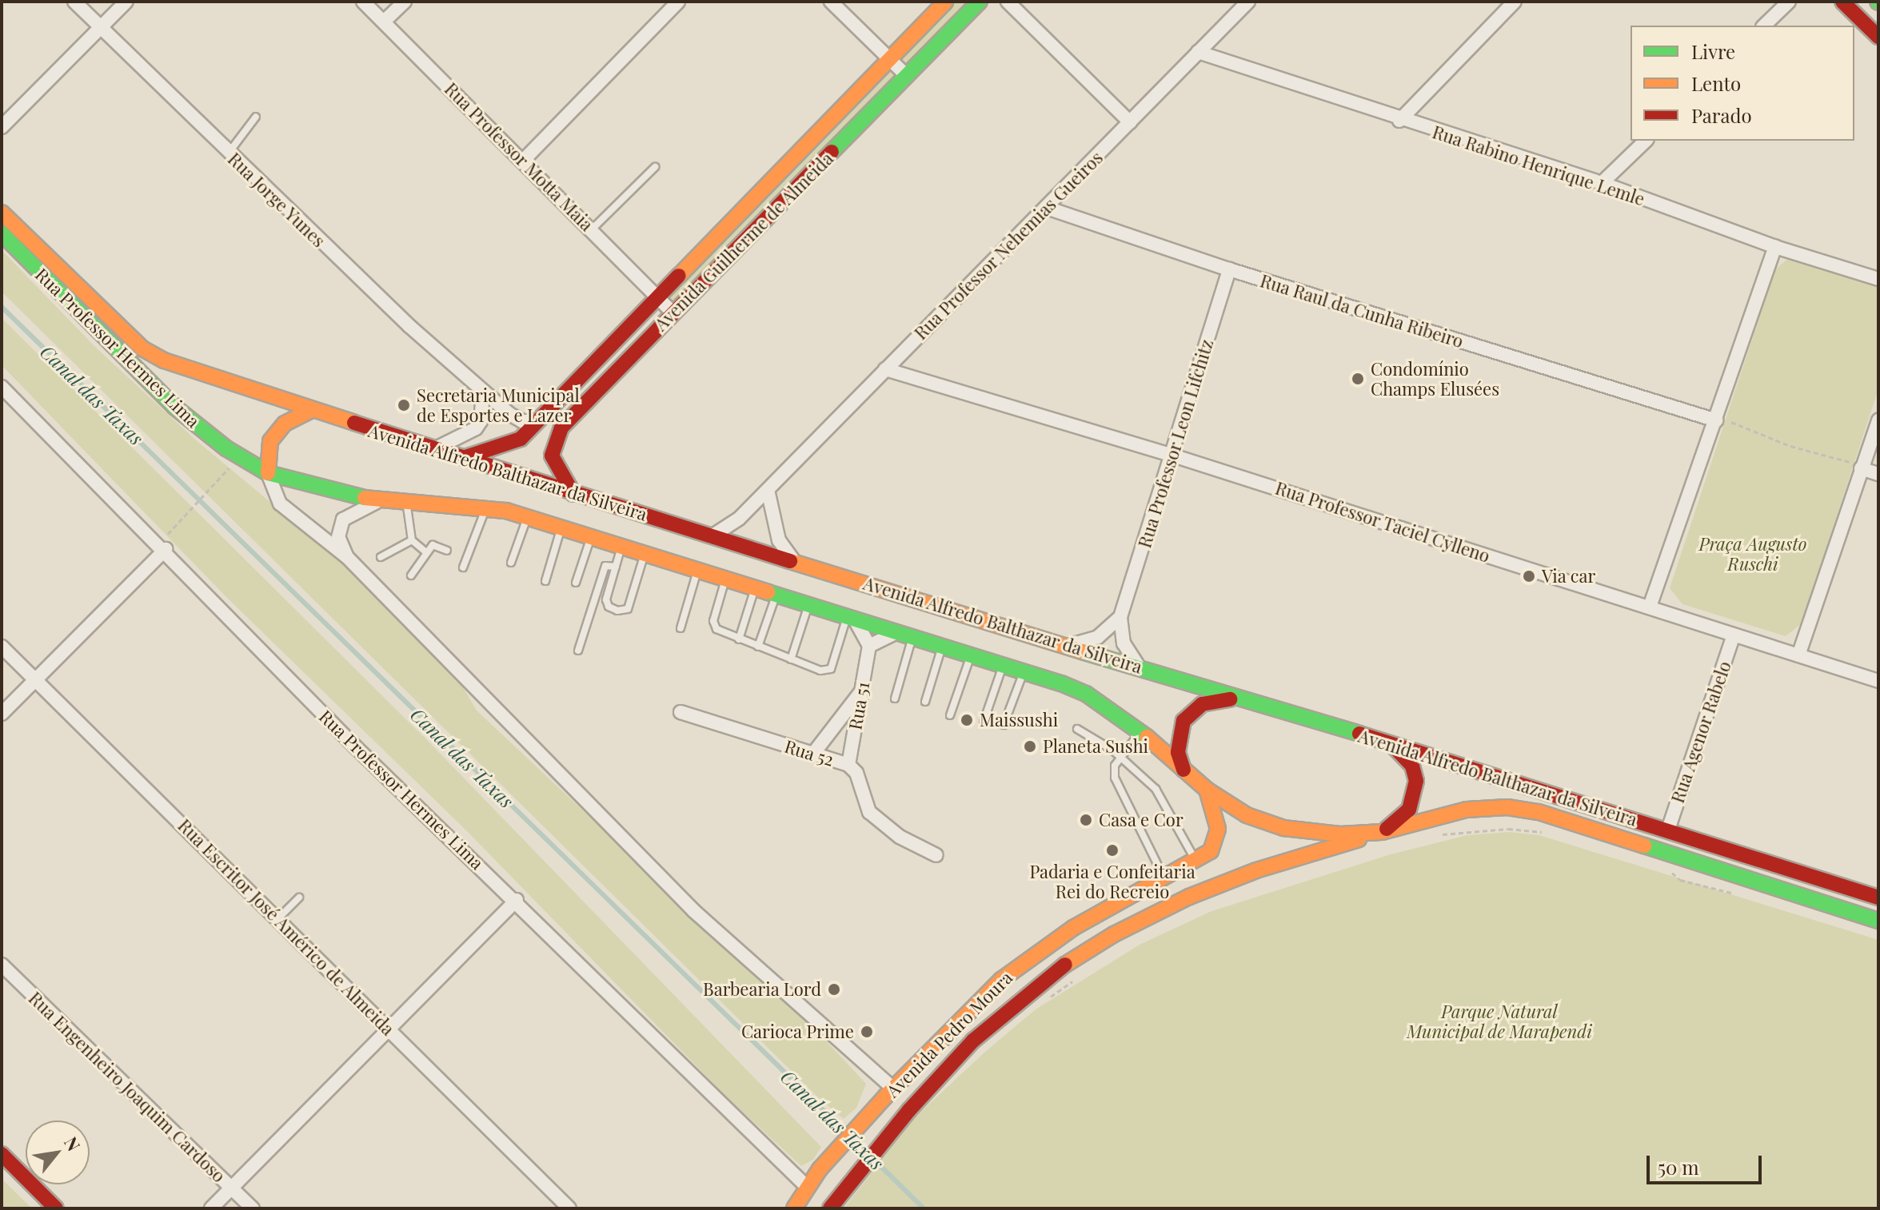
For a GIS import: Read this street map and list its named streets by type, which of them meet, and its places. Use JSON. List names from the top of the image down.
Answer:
{
  "streets": {
    "street": [
      "Rua Professor Motta Maia",
      "Rua Rabino Henrique Lemle",
      "Rua Jorge Yunes",
      "Avenida Guilherme de Almeida",
      "Rua Professor Nehemias Gueiros",
      "Rua Raul da Cunha Ribeiro",
      "Rua Professor Hermes Lima",
      "Rua Professor Leon Lifchitz",
      "Avenida Alfredo Balthazar da Silveira",
      "Rua Professor Taciel Cylleno",
      "Rua 51",
      "Rua Agenor Rabelo",
      "Rua 52",
      "Rua Escritor José Américo de Almeida",
      "Avenida Pedro Moura",
      "Rua Engenheiro Joaquim Cardoso"
    ]
  },
  "crossings": [
    ["Rua Professor Motta Maia", "Avenida Guilherme de Almeida"],
    ["Rua Rabino Henrique Lemle", "Rua Professor Nehemias Gueiros"],
    ["Rua Jorge Yunes", "Avenida Guilherme de Almeida"],
    ["Avenida Guilherme de Almeida", "Avenida Alfredo Balthazar da Silveira"],
    ["Rua Professor Nehemias Gueiros", "Rua Raul da Cunha Ribeiro"],
    ["Rua Professor Nehemias Gueiros", "Avenida Alfredo Balthazar da Silveira"],
    ["Rua Professor Nehemias Gueiros", "Rua Professor Taciel Cylleno"],
    ["Rua Raul da Cunha Ribeiro", "Rua Professor Leon Lifchitz"],
    ["Rua Professor Hermes Lima", "Avenida Alfredo Balthazar da Silveira"],
    ["Rua Professor Hermes Lima", "Avenida Pedro Moura"],
    ["Rua Professor Leon Lifchitz", "Avenida Alfredo Balthazar da Silveira"],
    ["Rua Professor Leon Lifchitz", "Rua Professor Taciel Cylleno"],
    ["Avenida Alfredo Balthazar da Silveira", "Rua Agenor Rabelo"],
    ["Avenida Alfredo Balthazar da Silveira", "Avenida Pedro Moura"],
    ["Rua Professor Taciel Cylleno", "Rua Agenor Rabelo"],
    ["Rua 51", "Rua 52"]
  ],
  "water": ["Canal das Taxas"],
  "parks": ["Praça Augusto Ruschi", "Parque Natural Municipal de Marapendi"],
  "places": [
    "Condomínio Champs Elusées",
    "Secretaria Municipal de Esportes e Lazer",
    "Via car",
    "Maissushi",
    "Planeta Sushi",
    "Casa e Cor",
    "Padaria e Confeitaria Rei do Recreio",
    "Barbearia Lord",
    "Carioca Prime"
  ],
  "legend": ["Livre", "Lento", "Parado"],
  "scale_bar": "50 m",
  "north": "top right"
}
